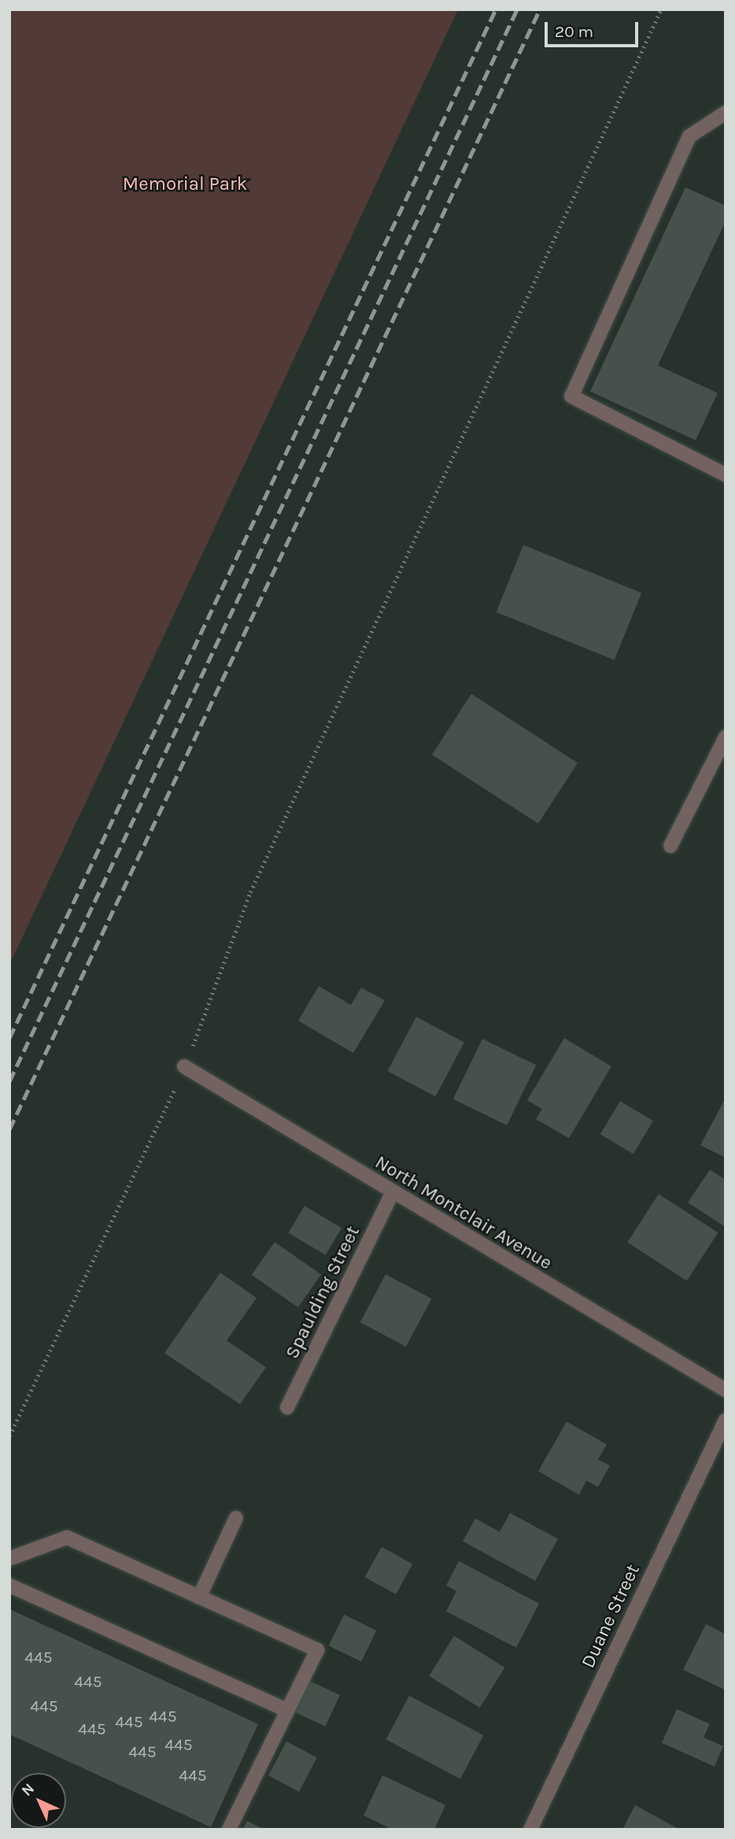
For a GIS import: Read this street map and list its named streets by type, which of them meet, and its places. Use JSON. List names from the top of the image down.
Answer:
{
  "streets": {
    "street": ["North Montclair Avenue", "Spaulding Street", "Duane Street"]
  },
  "crossings": [
    ["North Montclair Avenue", "Spaulding Street"]
  ],
  "parks": ["Memorial Park"],
  "house_numbers": [
    "445",
    "445",
    "445",
    "445",
    "445",
    "445",
    "445",
    "445",
    "445"
  ],
  "scale_bar": "20 m",
  "north": "top left"
}
